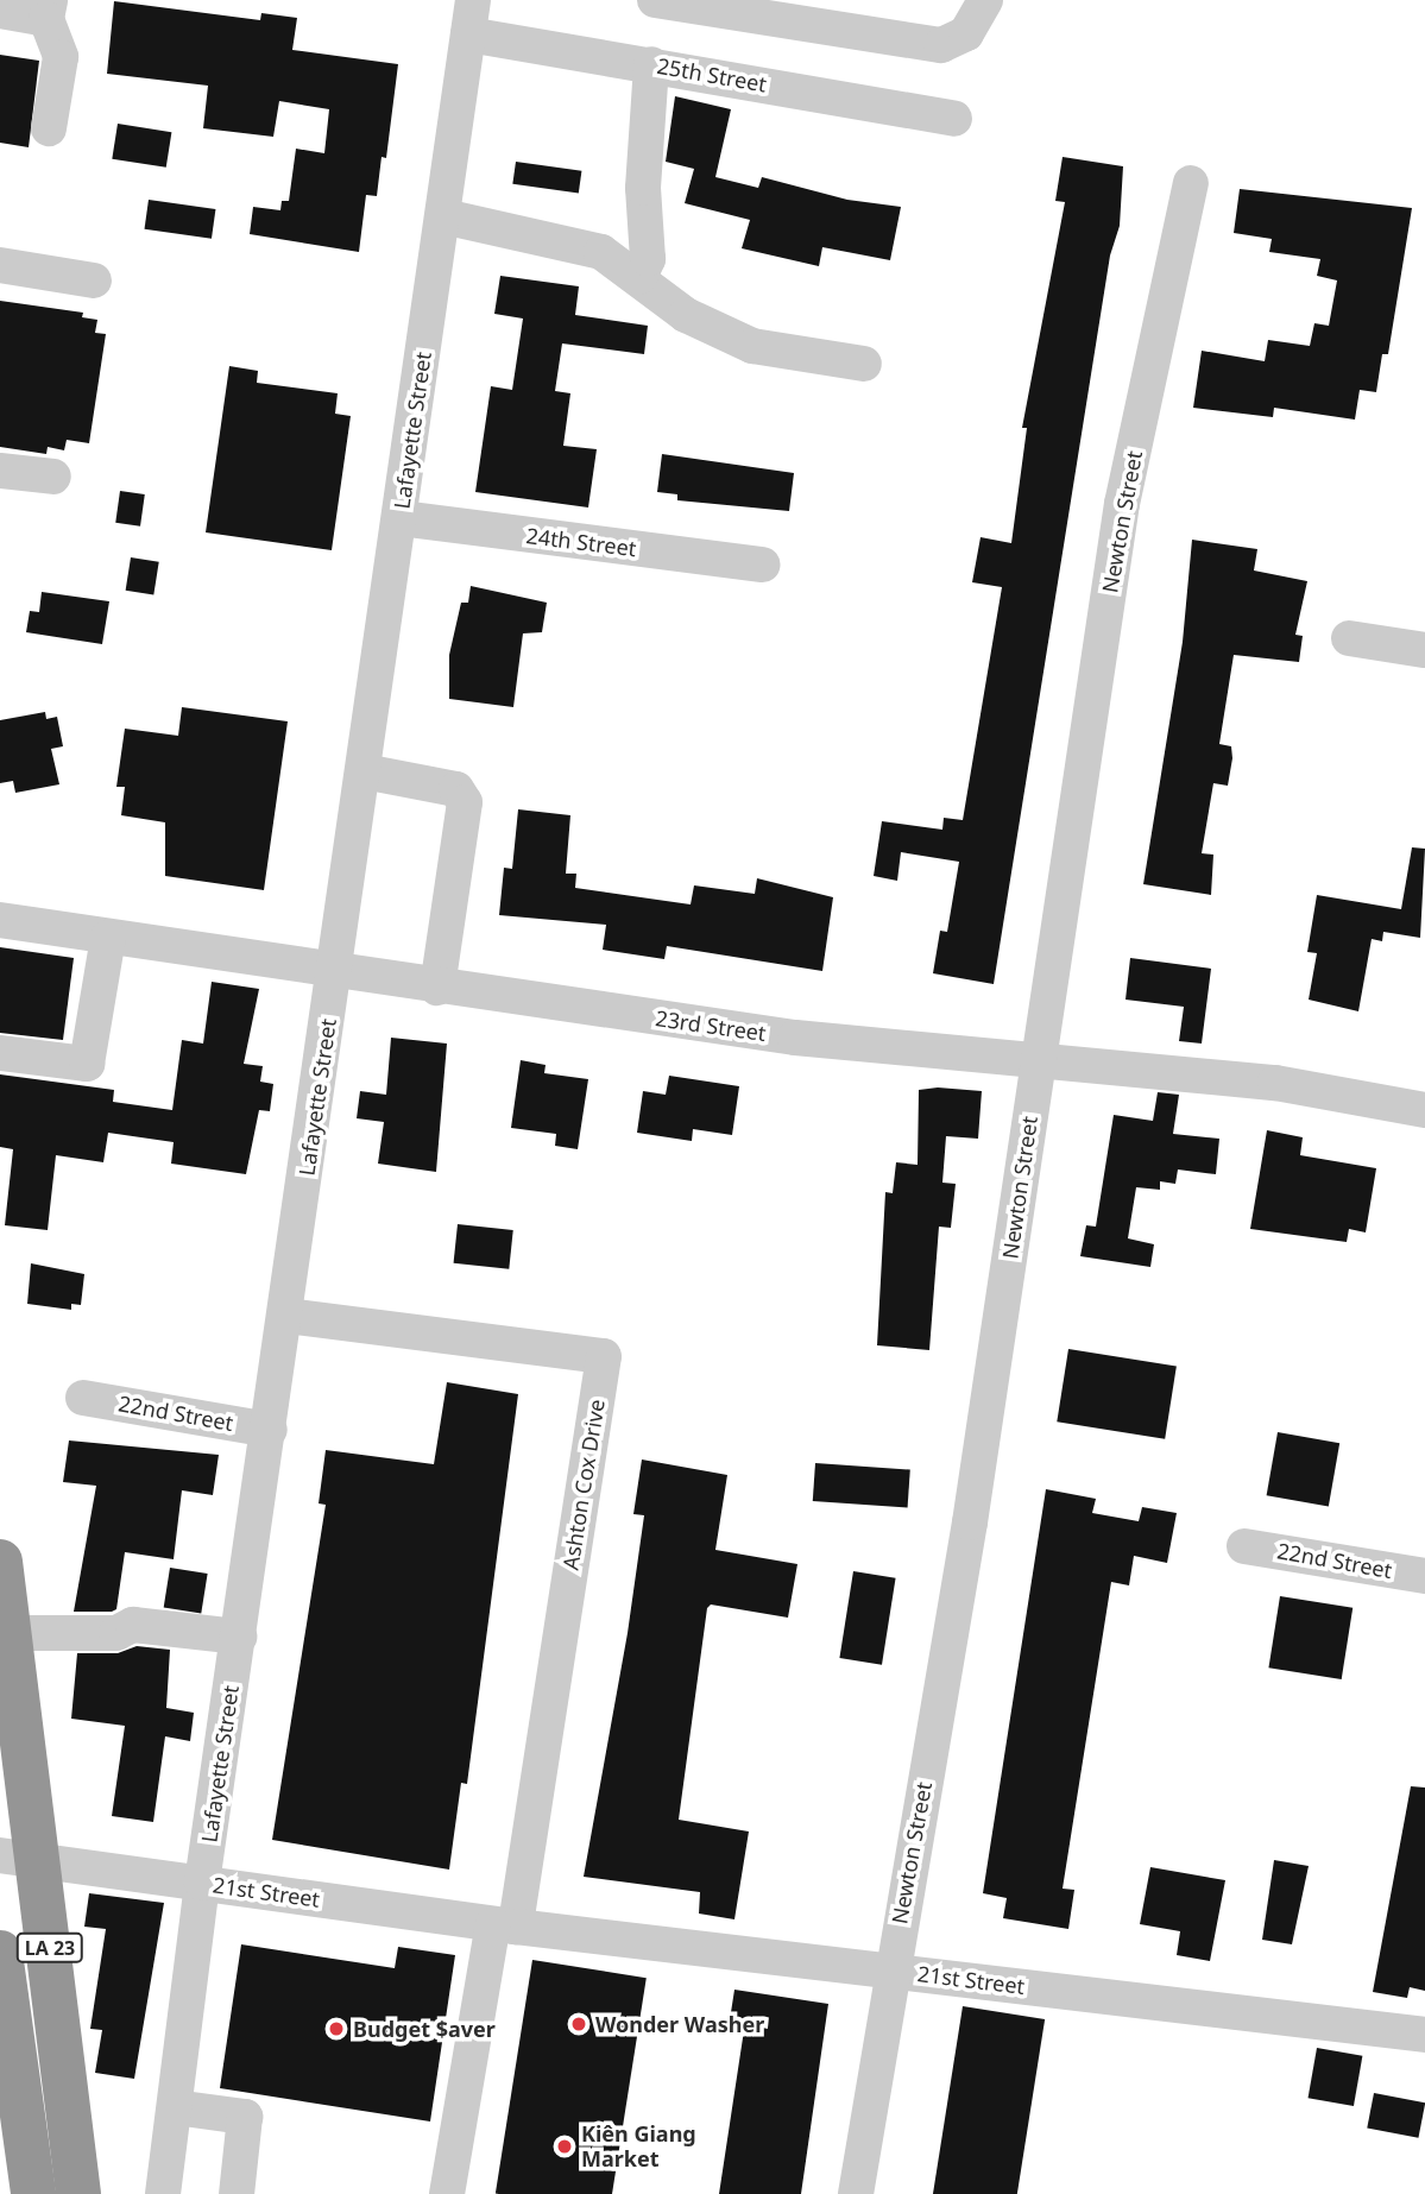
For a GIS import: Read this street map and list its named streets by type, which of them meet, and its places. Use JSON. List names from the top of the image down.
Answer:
{
  "streets": {
    "highway": ["LA 23"],
    "street": [
      "25th Street",
      "Lafayette Street",
      "Newton Street",
      "24th Street",
      "23rd Street",
      "22nd Street",
      "Ashton Cox Drive",
      "21st Street"
    ]
  },
  "crossings": [
    ["25th Street", "Lafayette Street"],
    ["Lafayette Street", "24th Street"],
    ["Lafayette Street", "23rd Street"],
    ["Lafayette Street", "22nd Street"],
    ["Lafayette Street", "Ashton Cox Drive"],
    ["Lafayette Street", "21st Street"],
    ["Newton Street", "23rd Street"],
    ["Newton Street", "21st Street"],
    ["Ashton Cox Drive", "21st Street"],
    ["21st Street", "LA 23"]
  ],
  "places": ["Wonder Washer", "Budget $aver", "Kiên Giang Market"]
}
